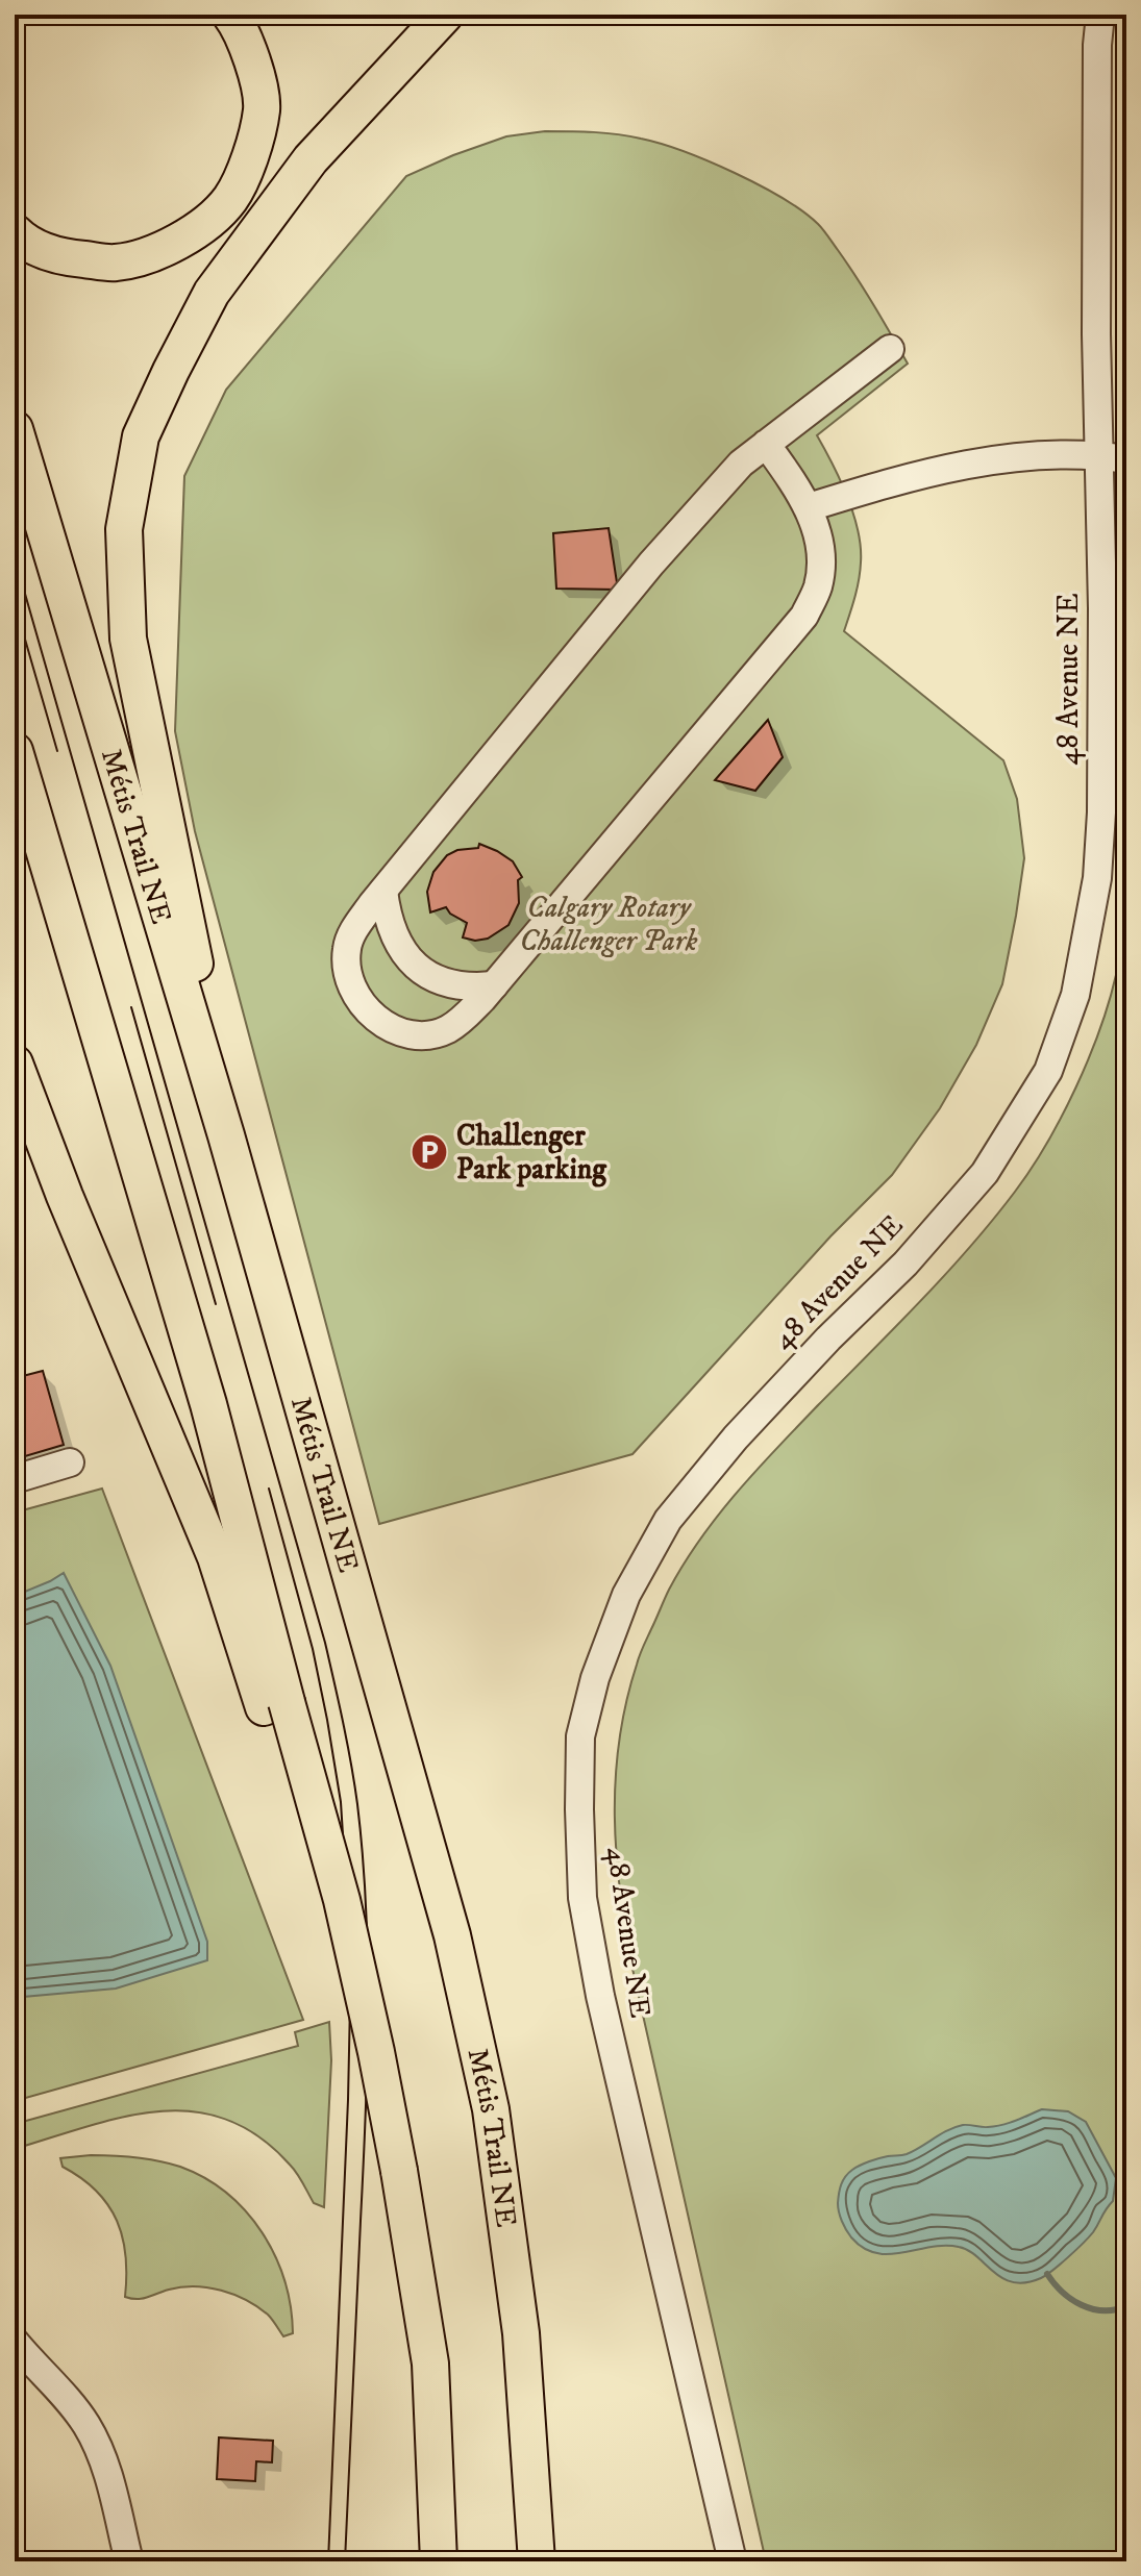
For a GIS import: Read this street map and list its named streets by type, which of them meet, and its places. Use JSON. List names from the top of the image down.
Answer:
{
  "streets": {
    "main road": ["Métis Trail NE"],
    "street": ["48 Avenue NE"]
  },
  "parks": ["Calgary Rotary Challenger Park"],
  "places": {
    "parking": ["Challenger Park parking"]
  }
}
